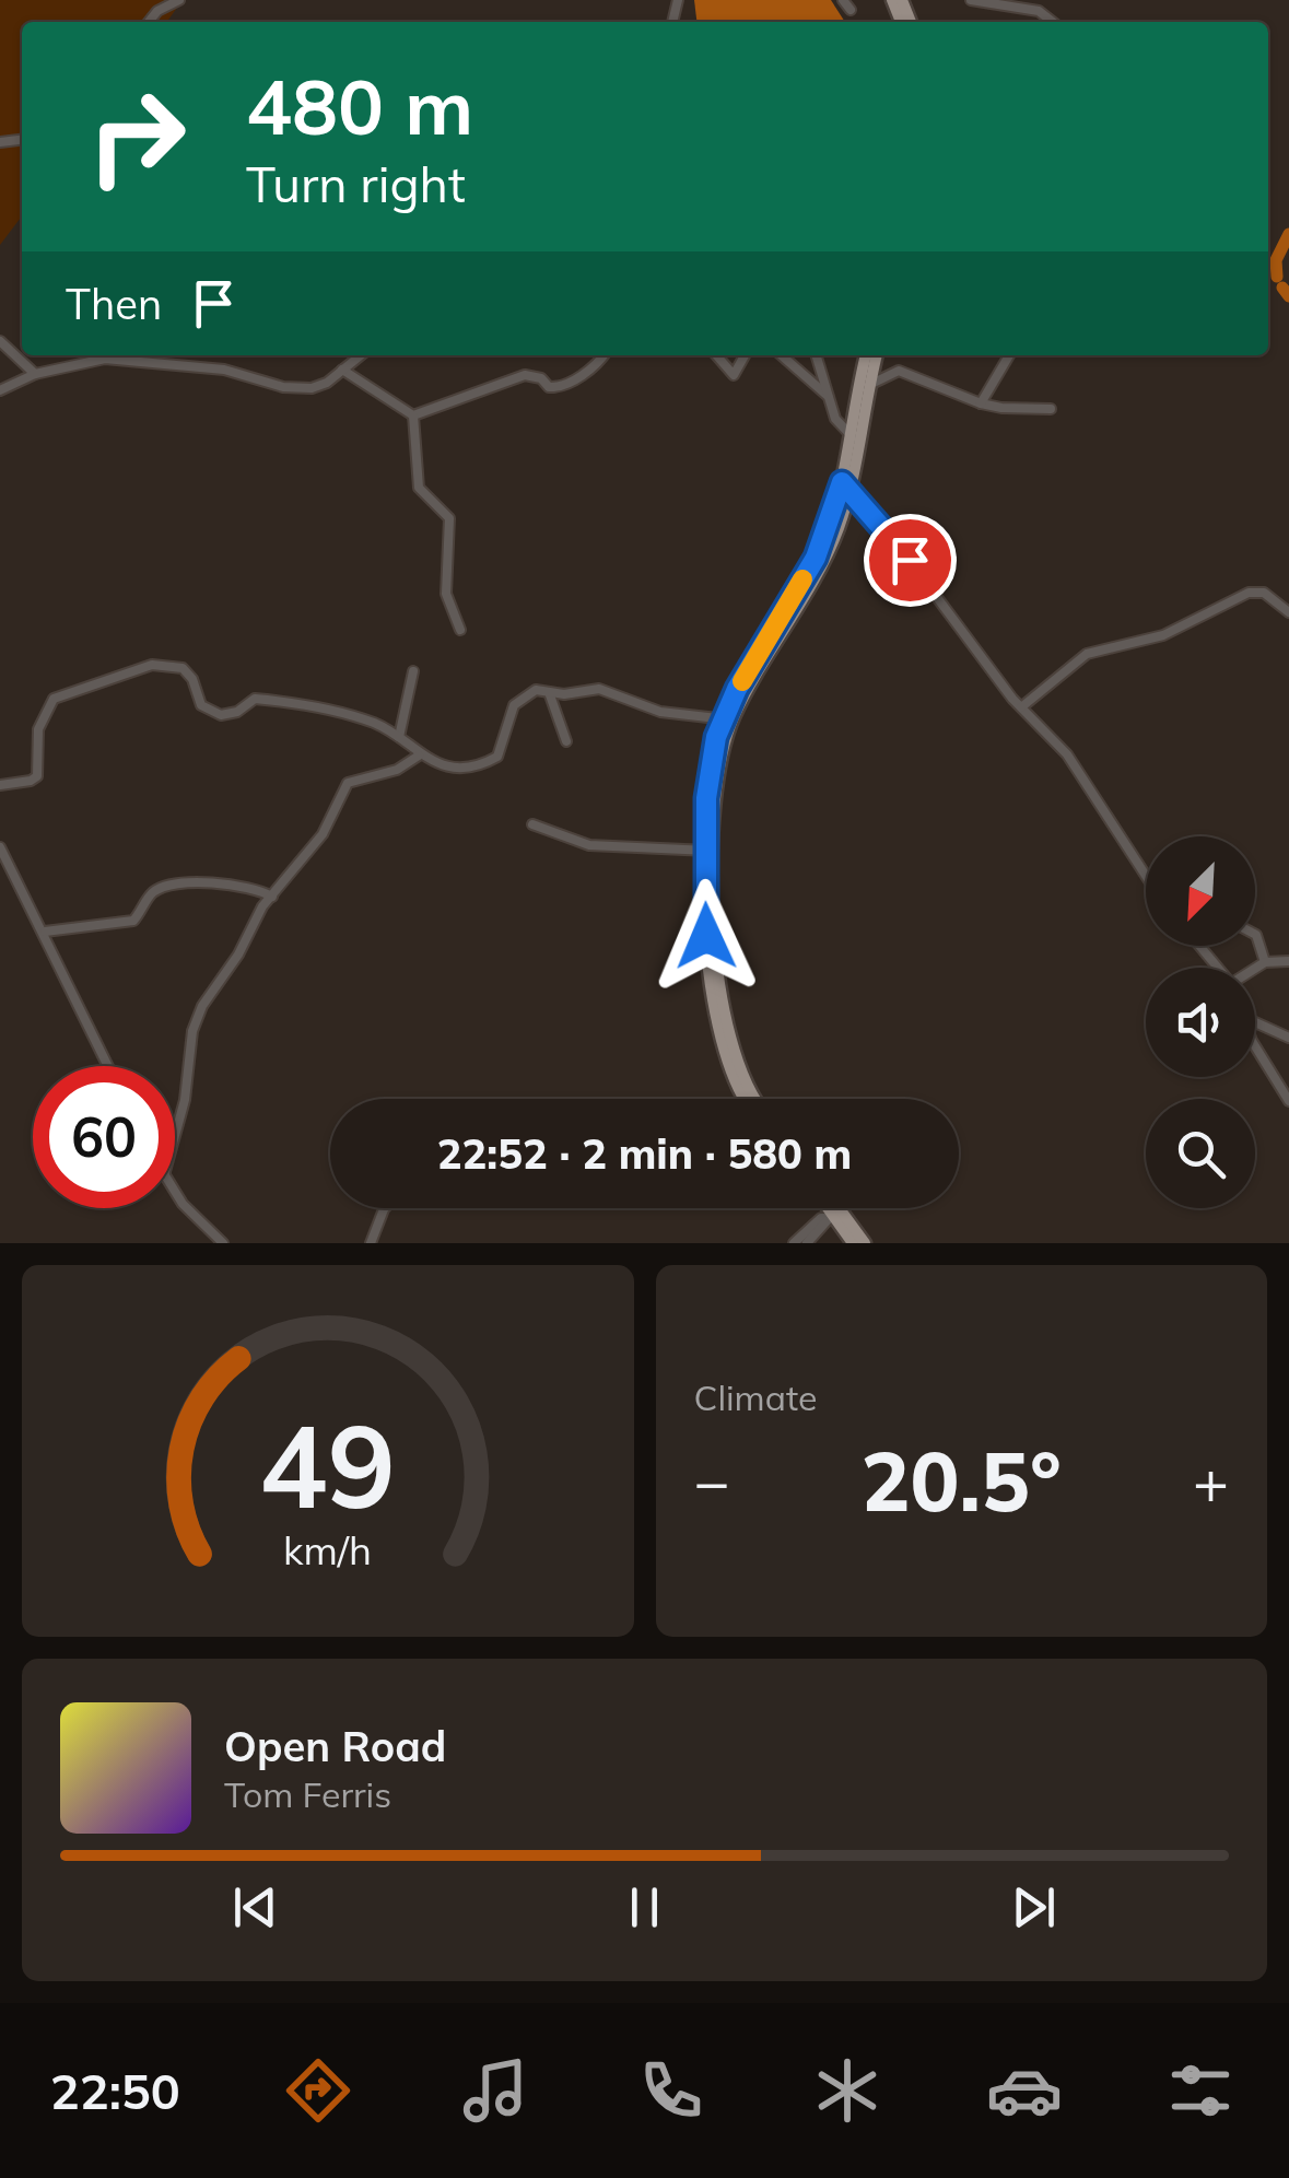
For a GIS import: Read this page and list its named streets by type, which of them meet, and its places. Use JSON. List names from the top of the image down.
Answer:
{
  "north": "bottom left",
  "page": {
    "turn": ["480 m", "Turn right"],
    "then": "Then",
    "limit": "60",
    "trip": "22:52 · 2 min · 580 m",
    "tile": "Climate",
    "heat": ["−", "20.5°", "+"],
    "song": ["Open Road", "Tom Ferris"],
    "tabs": "22:50",
    "gauge": ["49", "km/h"]
  }
}
